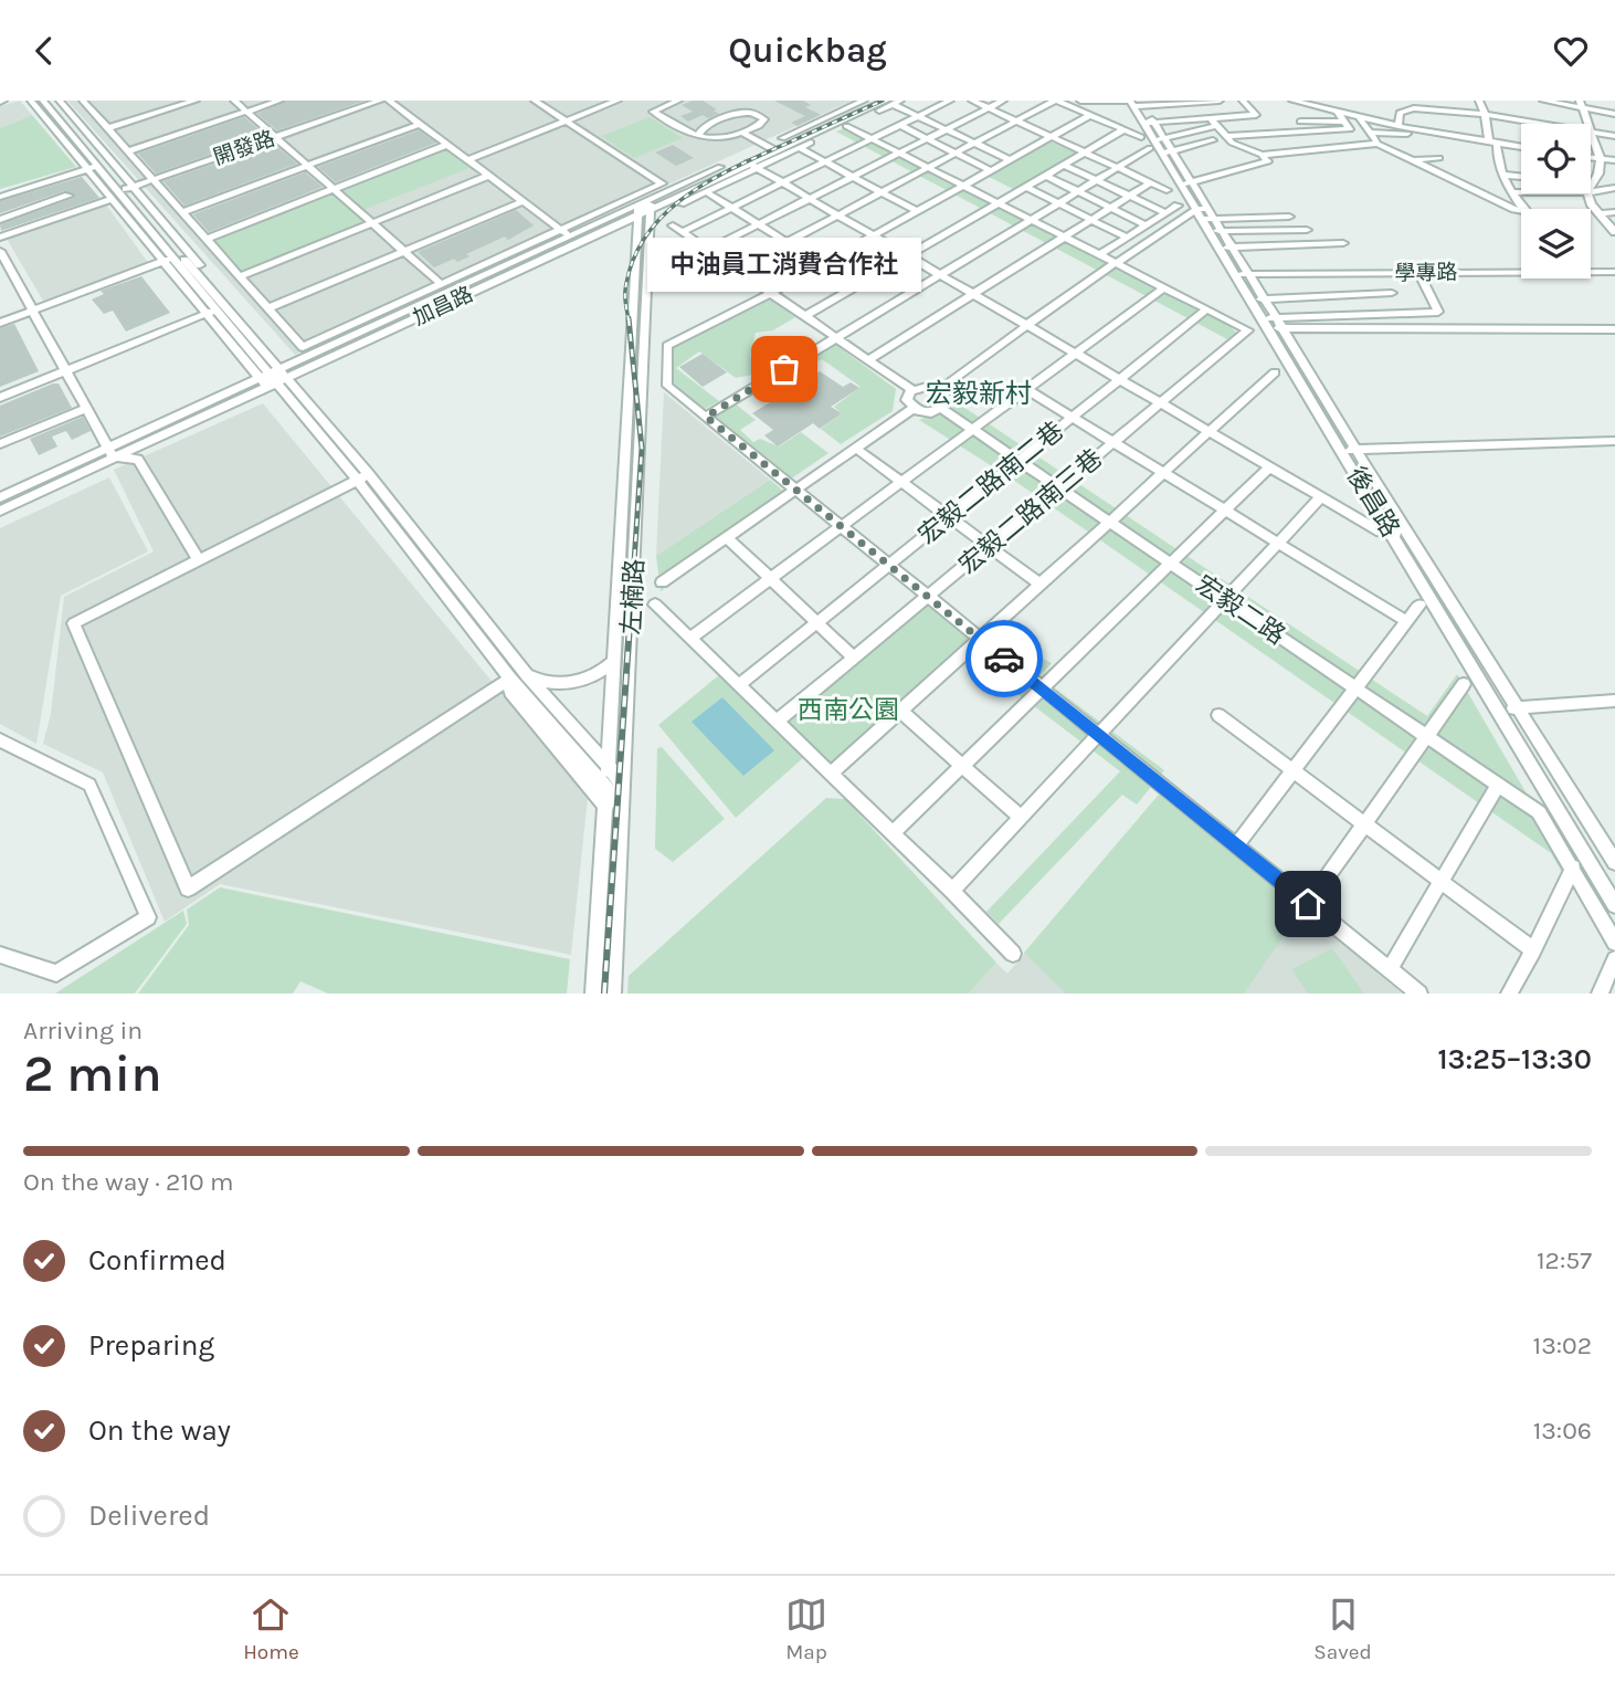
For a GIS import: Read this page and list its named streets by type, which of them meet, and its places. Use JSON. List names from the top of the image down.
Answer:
{
  "streets": {
    "street": [
      "開發路",
      "學專路",
      "加昌路",
      "宏毅二路南二巷",
      "後昌路",
      "宏毅二路南三巷",
      "左楠路",
      "宏毅二路"
    ]
  },
  "crossings": [
    ["學專路", "後昌路"],
    ["加昌路", "左楠路"],
    ["宏毅二路南二巷", "宏毅二路南三巷"],
    ["宏毅二路南二巷", "宏毅二路"],
    ["宏毅二路南三巷", "宏毅二路"]
  ],
  "districts": ["宏毅新村"],
  "parks": ["西南公園"],
  "places": ["中油員工消費合作社"],
  "page": {
    "header": "Quickbag",
    "bubble": "中油員工消費合作社",
    "heading": ["2 min", "Arriving in", "13:25–13:30"],
    "bar": "On the way · 210 m",
    "list": [
      ["Confirmed", "12:57"],
      ["Preparing", "13:02"],
      ["On the way", "13:06"],
      "Delivered"
    ],
    "tabs": ["Home", "Map", "Saved"]
  }
}
